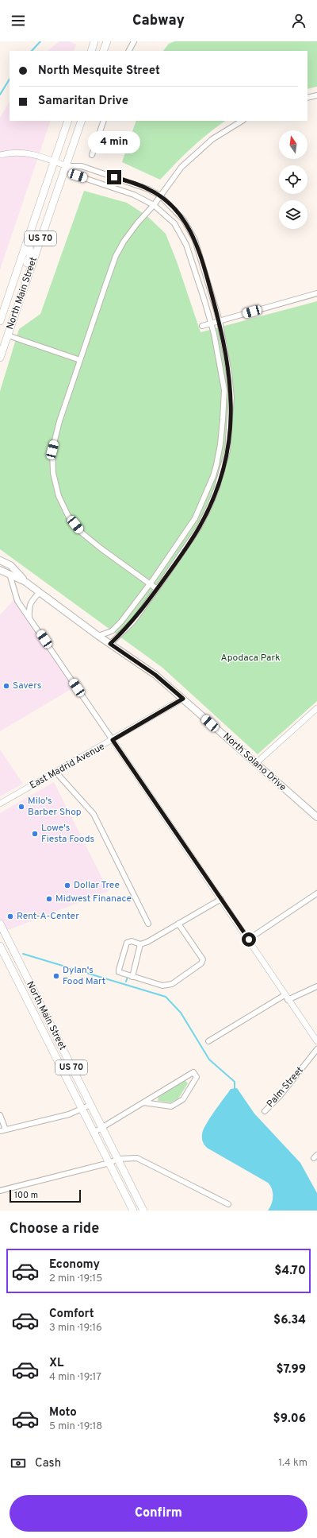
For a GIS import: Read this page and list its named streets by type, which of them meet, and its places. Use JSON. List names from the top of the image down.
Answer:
{
  "streets": {
    "main road": ["US 70", "North Main Street", "North Solano Drive"],
    "street": ["East Madrid Avenue", "Palm Street"]
  },
  "crossings": [
    ["North Solano Drive", "East Madrid Avenue"]
  ],
  "parks": ["Apodaca Park"],
  "places": [
    "Savers",
    "Milo's Barber Shop",
    "Lowe's Fiesta Foods",
    "Dollar Tree",
    "Midwest Finanace",
    "Rent-A-Center",
    "Dylan's Food Mart"
  ],
  "scale_bar": "100 m",
  "north": "top",
  "page": {
    "header": "Cabway",
    "banner": ["North Mesquite Street", "Samaritan Drive"],
    "bubble": "4 min",
    "scale": "100 m",
    "heading": "Choose a ride",
    "list": [
      {
        "name": "Economy",
        "note": "2 min · 19:15",
        "value": "$4.70"
      },
      {
        "name": "Comfort",
        "note": "3 min · 19:16",
        "value": "$6.34"
      },
      {
        "name": "XL",
        "note": "4 min · 19:17",
        "value": "$7.99"
      },
      {
        "name": "Moto",
        "note": "5 min · 19:18",
        "value": "$9.06"
      }
    ],
    "pay": ["Cash", "1.4 km"],
    "buttons": "Confirm"
  }
}
